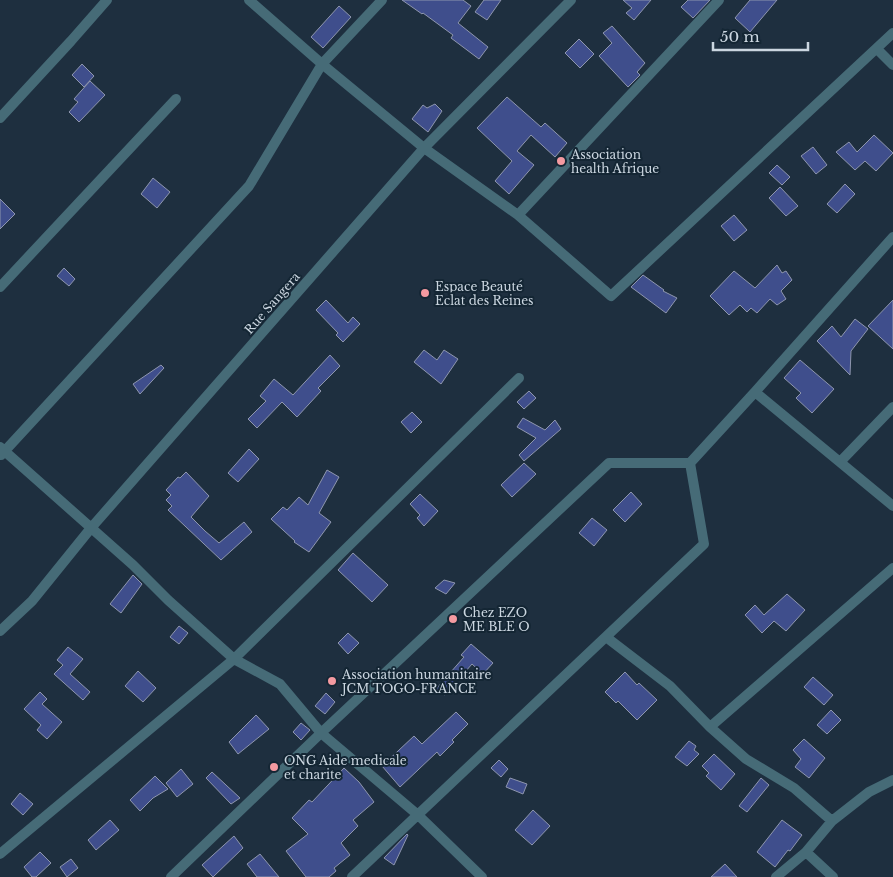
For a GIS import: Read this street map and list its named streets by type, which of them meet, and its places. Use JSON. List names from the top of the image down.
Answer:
{
  "streets": {
    "street": ["Rue Sangera"]
  },
  "places": [
    "Association health Afrique",
    "Espace Beauté Eclat des Reines",
    "Chez EZO ME BLE O",
    "Association humanitaire JCM TOGO-FRANCE",
    "ONG Aide medicale et charite"
  ],
  "scale_bar": "50 m"
}
